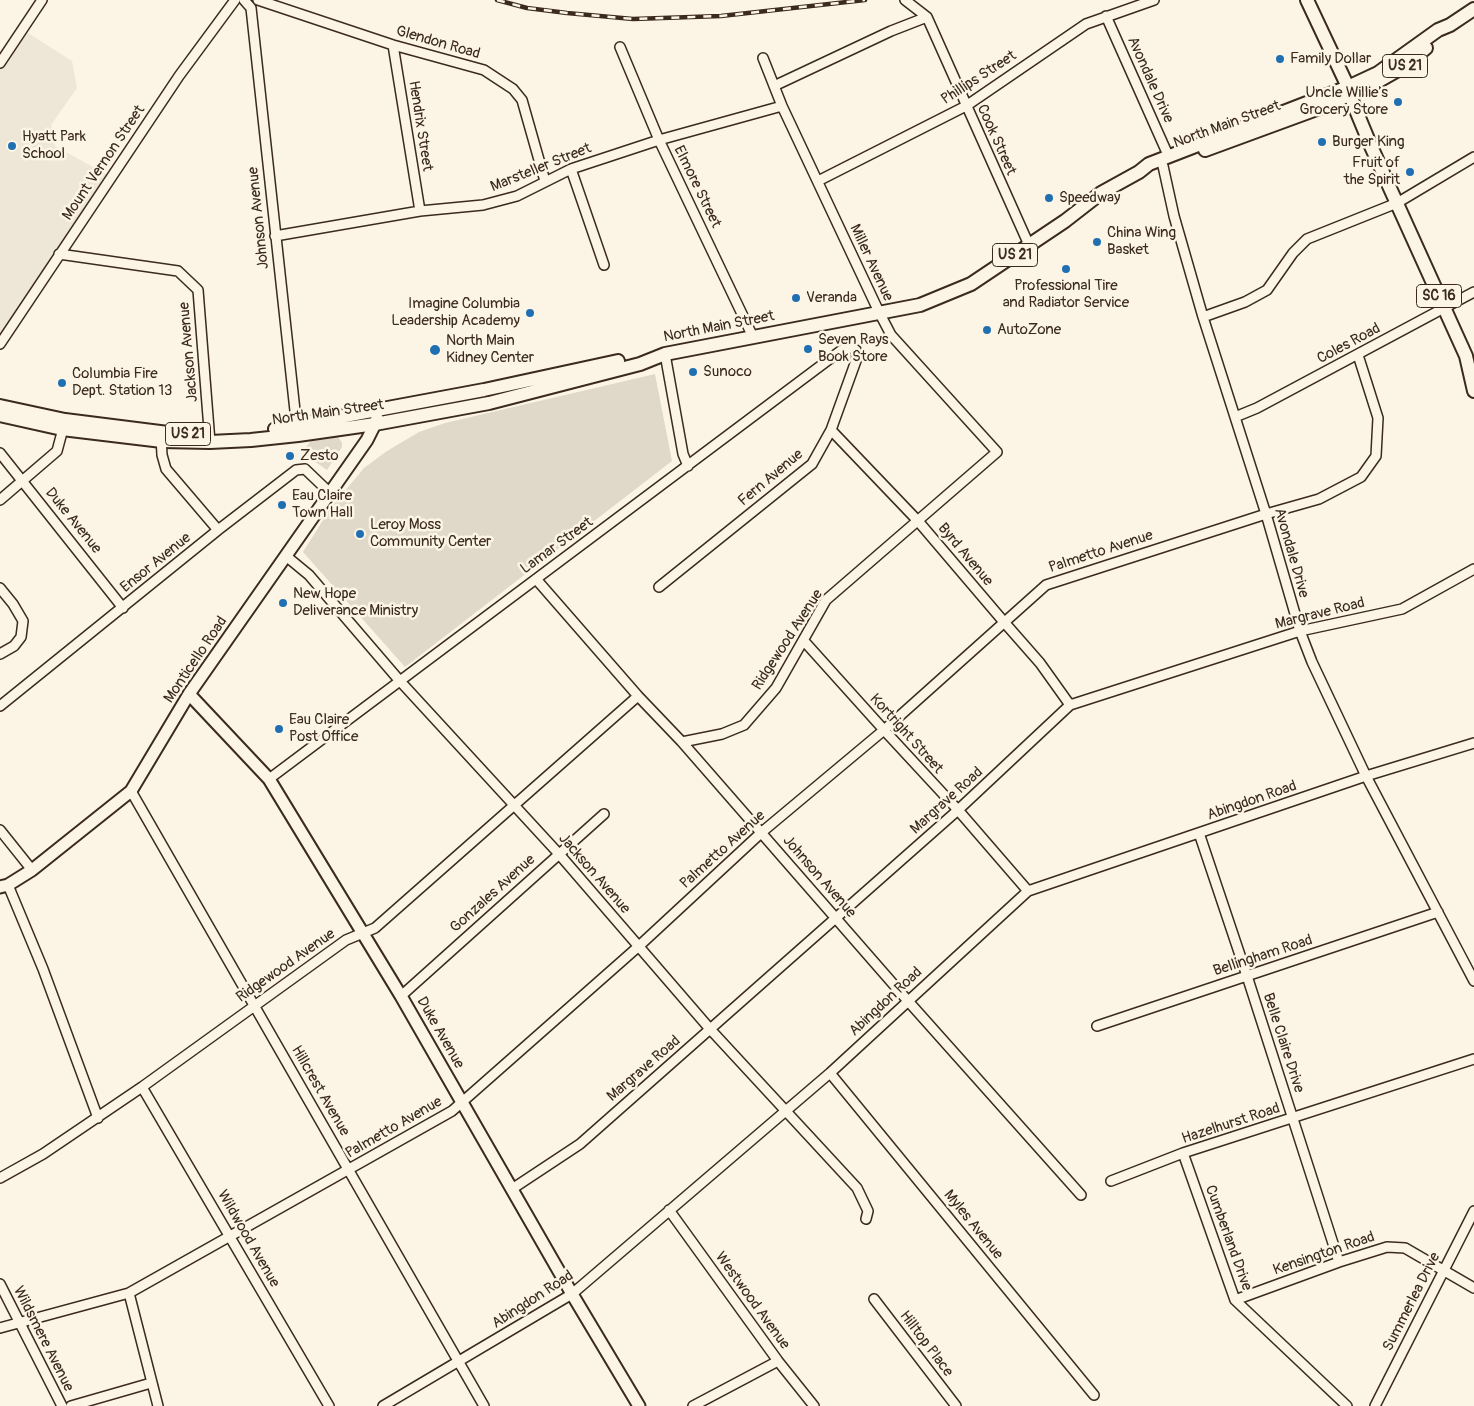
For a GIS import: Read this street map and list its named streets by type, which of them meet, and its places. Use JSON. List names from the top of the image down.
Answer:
{
  "streets": {
    "main road": ["US 21", "North Main Street", "SC 16"],
    "street": [
      "Glendon Road",
      "Phillips Street",
      "Avondale Drive",
      "Hendrix Street",
      "Cook Street",
      "Mount Vernon Street",
      "Marsteller Street",
      "Elmore Street",
      "Johnson Avenue",
      "Miller Avenue",
      "Coles Road",
      "Jackson Avenue",
      "Fern Avenue",
      "Duke Avenue",
      "Lamar Street",
      "Palmetto Avenue",
      "Byrd Avenue",
      "Ensor Avenue",
      "Margrave Road",
      "Ridgewood Avenue",
      "Monticello Road",
      "Kortright Street",
      "Abingdon Road",
      "Gonzales Avenue",
      "Bellingham Road",
      "Belle Claire Drive",
      "Hillcrest Avenue",
      "Hazelhurst Road",
      "Myles Avenue",
      "Cumberland Drive",
      "Wildwood Avenue",
      "Kensington Road",
      "Westwood Avenue",
      "Summerlea Drive",
      "Wildsmere Avenue",
      "Hilltop Place"
    ]
  },
  "crossings": [
    ["Glendon Road", "Hendrix Street"],
    ["Glendon Road", "Marsteller Street"],
    ["US 21", "North Main Street"],
    ["US 21", "SC 16"],
    ["Phillips Street", "Avondale Drive"],
    ["Phillips Street", "Cook Street"],
    ["Phillips Street", "Miller Avenue"],
    ["Avondale Drive", "North Main Street"],
    ["Avondale Drive", "Coles Road"],
    ["Avondale Drive", "Palmetto Avenue"],
    ["Avondale Drive", "Margrave Road"],
    ["Avondale Drive", "Abingdon Road"],
    ["Avondale Drive", "Bellingham Road"],
    ["North Main Street", "Cook Street"],
    ["North Main Street", "Elmore Street"],
    ["North Main Street", "Johnson Avenue"],
    ["North Main Street", "Miller Avenue"],
    ["North Main Street", "SC 16"],
    ["North Main Street", "Jackson Avenue"],
    ["North Main Street", "Monticello Road"],
    ["Hendrix Street", "Marsteller Street"],
    ["Mount Vernon Street", "Jackson Avenue"],
    ["Marsteller Street", "Elmore Street"],
    ["Marsteller Street", "Johnson Avenue"],
    ["Marsteller Street", "Miller Avenue"],
    ["Johnson Avenue", "Lamar Street"],
    ["Johnson Avenue", "Palmetto Avenue"],
    ["Johnson Avenue", "Margrave Road"],
    ["Johnson Avenue", "Ridgewood Avenue"],
    ["Johnson Avenue", "Abingdon Road"],
    ["Miller Avenue", "Ridgewood Avenue"],
    ["SC 16", "Coles Road"],
    ["Coles Road", "Palmetto Avenue"],
    ["Jackson Avenue", "Lamar Street"],
    ["Jackson Avenue", "Palmetto Avenue"],
    ["Jackson Avenue", "Margrave Road"],
    ["Jackson Avenue", "Ridgewood Avenue"],
    ["Jackson Avenue", "Monticello Road"],
    ["Jackson Avenue", "Abingdon Road"],
    ["Jackson Avenue", "Gonzales Avenue"],
    ["Fern Avenue", "Lamar Street"],
    ["Fern Avenue", "Byrd Avenue"],
    ["Duke Avenue", "Lamar Street"],
    ["Duke Avenue", "Palmetto Avenue"],
    ["Duke Avenue", "Ensor Avenue"],
    ["Duke Avenue", "Margrave Road"],
    ["Duke Avenue", "Ridgewood Avenue"],
    ["Duke Avenue", "Monticello Road"],
    ["Duke Avenue", "Abingdon Road"],
    ["Duke Avenue", "Gonzales Avenue"],
    ["Palmetto Avenue", "Byrd Avenue"],
    ["Palmetto Avenue", "Kortright Street"],
    ["Palmetto Avenue", "Hillcrest Avenue"],
    ["Palmetto Avenue", "Wildwood Avenue"],
    ["Palmetto Avenue", "Wildsmere Avenue"],
    ["Byrd Avenue", "Margrave Road"],
    ["Byrd Avenue", "Ridgewood Avenue"],
    ["Ensor Avenue", "Monticello Road"],
    ["Margrave Road", "Kortright Street"],
    ["Ridgewood Avenue", "Kortright Street"],
    ["Ridgewood Avenue", "Hillcrest Avenue"],
    ["Ridgewood Avenue", "Wildwood Avenue"],
    ["Monticello Road", "Hillcrest Avenue"],
    ["Kortright Street", "Abingdon Road"],
    ["Abingdon Road", "Belle Claire Drive"],
    ["Abingdon Road", "Hillcrest Avenue"],
    ["Abingdon Road", "Myles Avenue"],
    ["Abingdon Road", "Westwood Avenue"],
    ["Bellingham Road", "Belle Claire Drive"],
    ["Belle Claire Drive", "Hazelhurst Road"],
    ["Belle Claire Drive", "Kensington Road"],
    ["Hazelhurst Road", "Cumberland Drive"],
    ["Cumberland Drive", "Kensington Road"],
    ["Kensington Road", "Summerlea Drive"]
  ],
  "places": [
    "Family Dollar",
    "Uncle Willie's Grocery Store",
    "Burger King",
    "Hyatt Park School",
    "Fruit of the Spirit",
    "Speedway",
    "China Wing Basket",
    "Professional Tire and Radiator Service",
    "Veranda",
    "Imagine Columbia Leadership Academy",
    "AutoZone",
    "Seven Rays Book Store",
    "North Main Kidney Center",
    "Sunoco",
    "Columbia Fire Dept. Station 13",
    "Zesto",
    "Eau Claire Town Hall",
    "Leroy Moss Community Center",
    "New Hope Deliverance Ministry",
    "Eau Claire Post Office"
  ]
}
